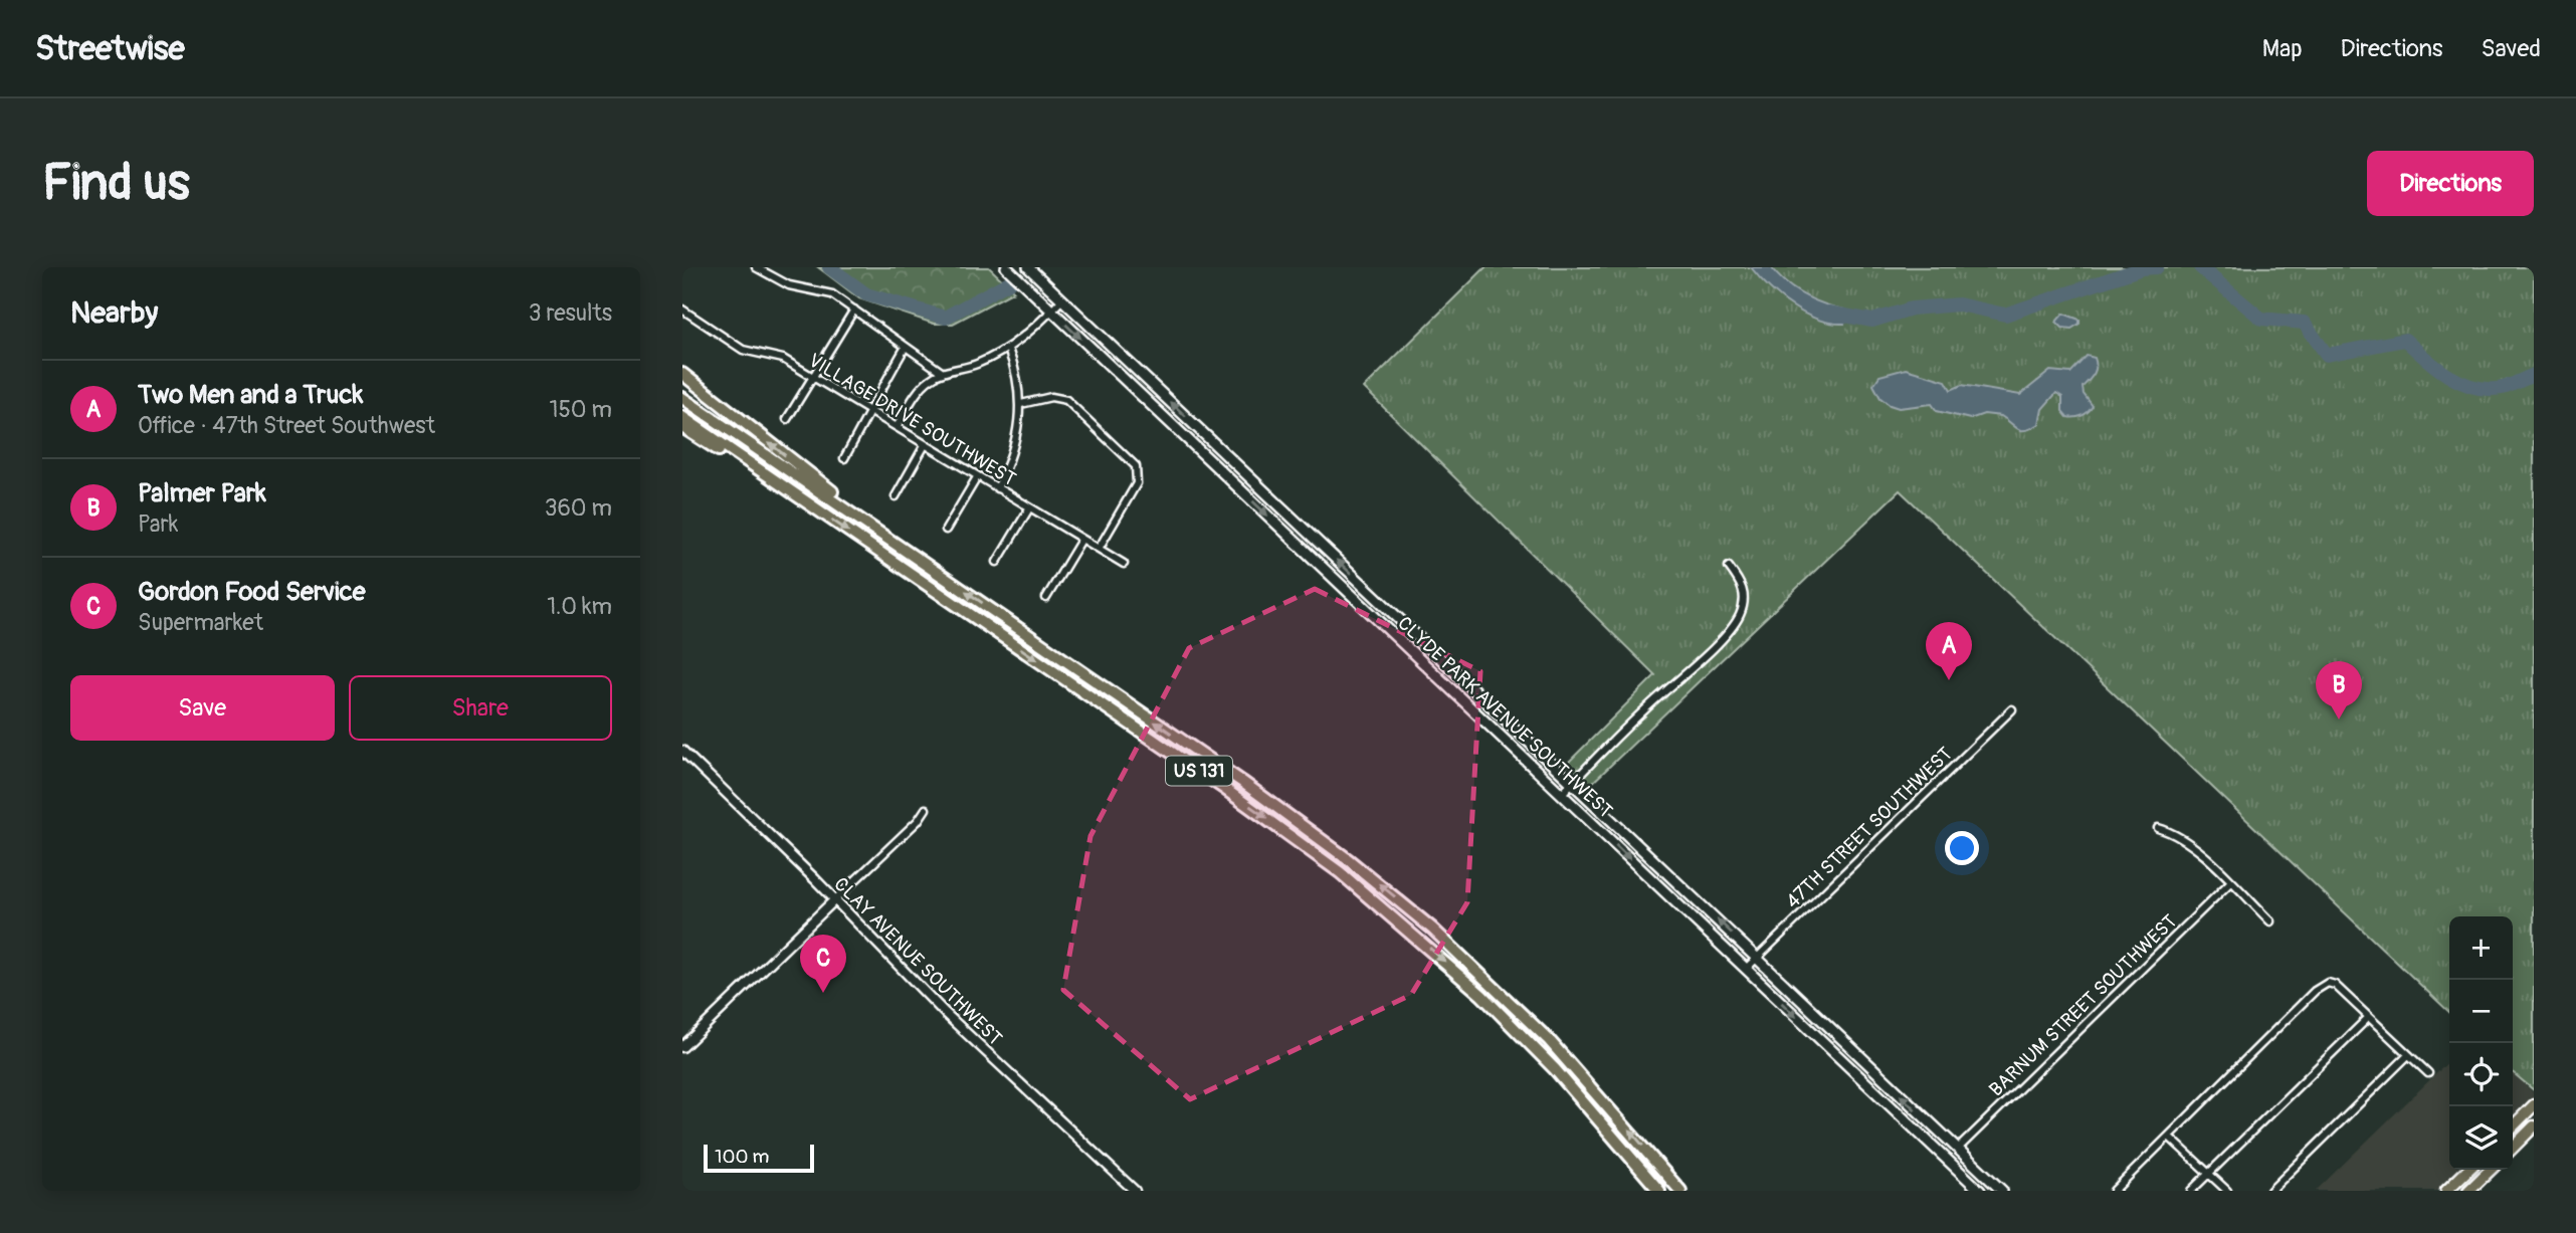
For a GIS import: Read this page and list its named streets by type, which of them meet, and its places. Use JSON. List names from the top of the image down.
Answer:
{
  "streets": {
    "highway": ["US 131"],
    "main road": ["CLYDE PARK AVENUE SOUTHWEST"],
    "street": [
      "VILLAGE DRIVE SOUTHWEST",
      "47TH STREET SOUTHWEST",
      "CLAY AVENUE SOUTHWEST",
      "BARNUM STREET SOUTHWEST"
    ]
  },
  "crossings": [
    ["CLYDE PARK AVENUE SOUTHWEST", "47TH STREET SOUTHWEST"],
    ["CLYDE PARK AVENUE SOUTHWEST", "BARNUM STREET SOUTHWEST"]
  ],
  "scale_bar": "100 m",
  "page": {
    "header": "Streetwise",
    "nav": ["Map", "Directions", "Saved"],
    "buttons": [
      "Directions",
      ["Save", "Share"]
    ],
    "title": "Find us",
    "heading": ["Nearby", "3 results"],
    "list": [
      {
        "mark": "A",
        "name": "Two Men and a Truck",
        "note": "Office · 47th Street Southwest",
        "value": "150 m"
      },
      {
        "mark": "B",
        "name": "Palmer Park",
        "note": "Park",
        "value": "360 m"
      },
      {
        "mark": "C",
        "name": "Gordon Food Service",
        "note": "Supermarket",
        "value": "1.0 km"
      }
    ],
    "pins": ["A", "B", "C"],
    "map_buttons": ["+", "−"],
    "scale": "100 m"
  }
}
